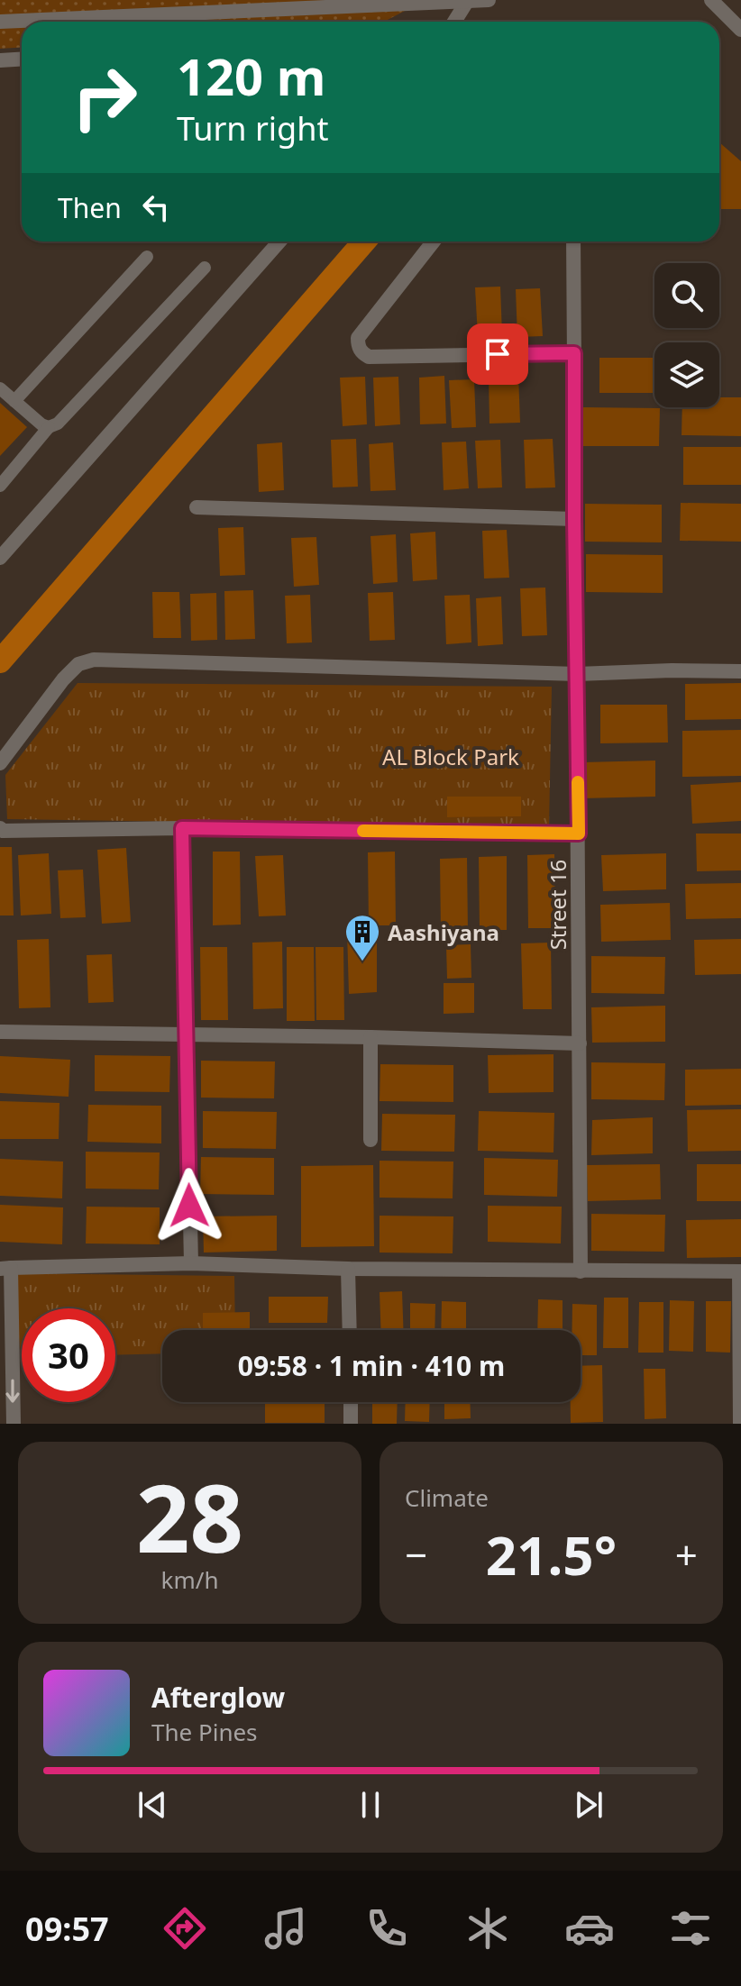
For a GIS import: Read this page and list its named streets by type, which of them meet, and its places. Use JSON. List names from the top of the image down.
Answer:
{
  "streets": {
    "street": ["Street 16"]
  },
  "parks": ["AL Block Park"],
  "places": {
    "building": ["Aashiyana"]
  },
  "page": {
    "turn": ["120 m", "Turn right"],
    "then": "Then",
    "limit": "30",
    "trip": "09:58 · 1 min · 410 m",
    "tile": [
      ["28", "km/h"],
      "Climate"
    ],
    "heat": ["−", "21.5°", "+"],
    "song": ["Afterglow", "The Pines"],
    "tabs": "09:57"
  }
}
